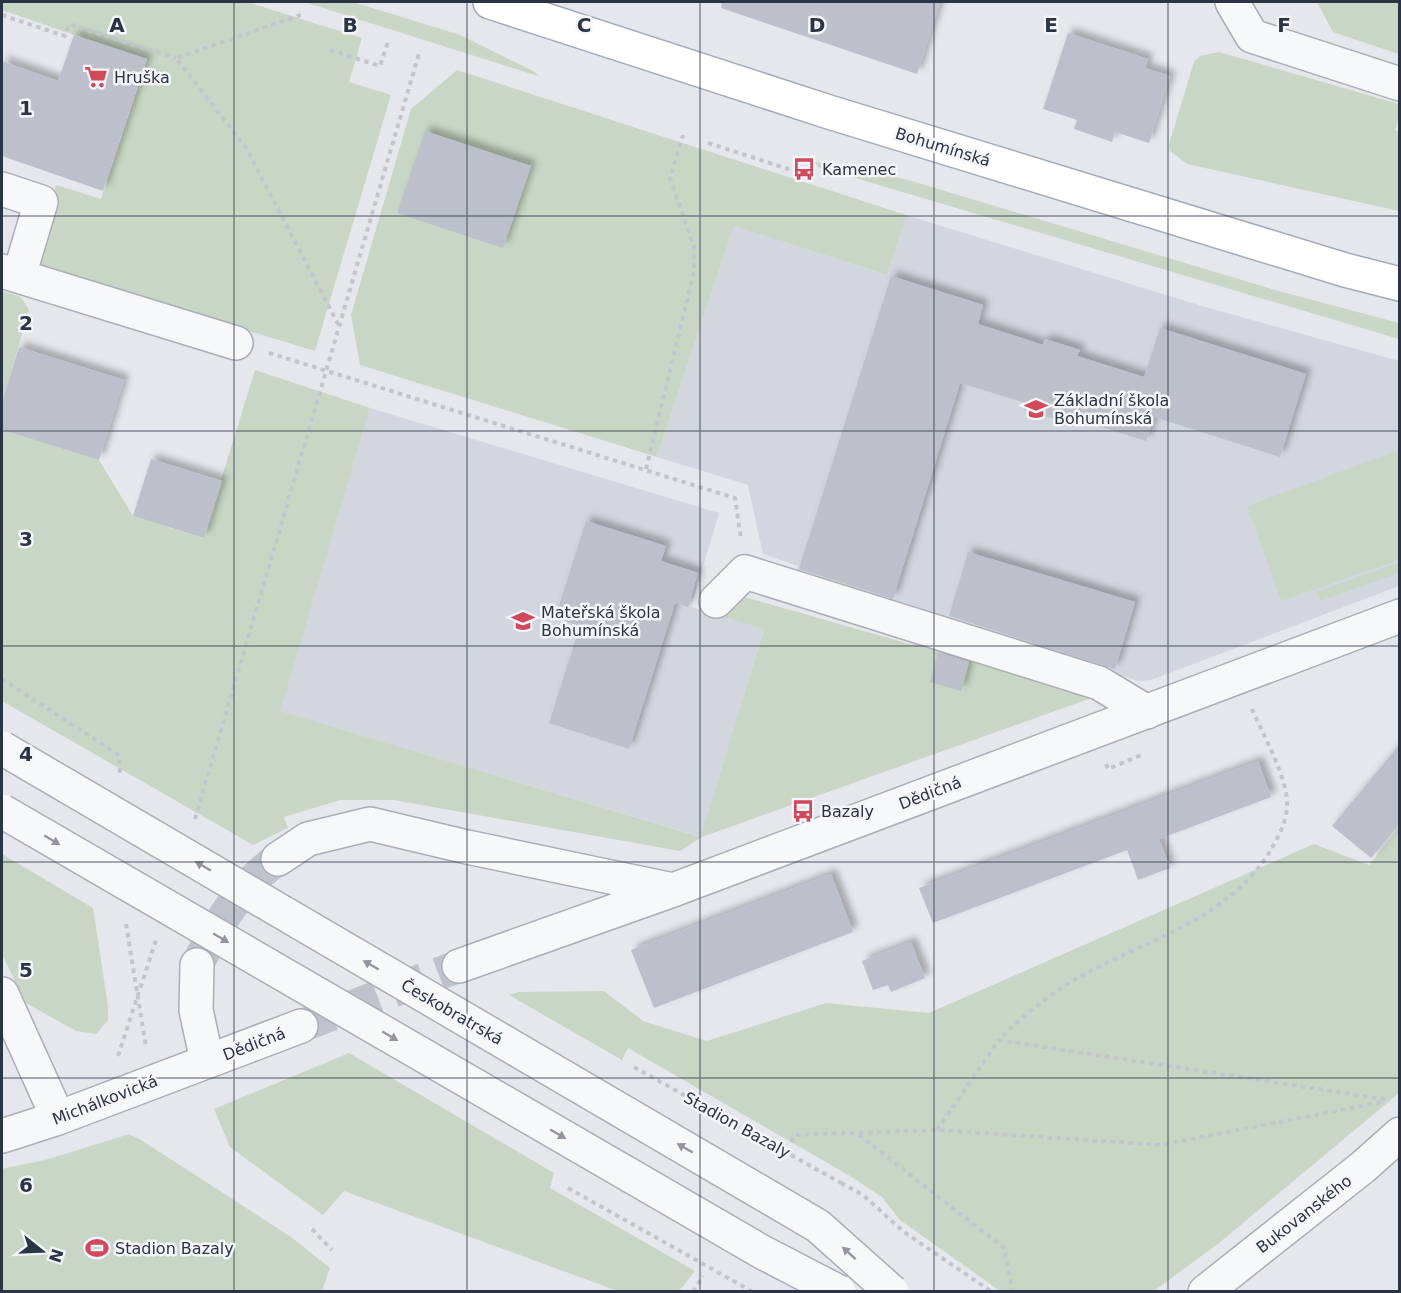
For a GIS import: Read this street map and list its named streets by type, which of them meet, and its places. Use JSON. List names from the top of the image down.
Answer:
{
  "streets": {
    "main road": ["Bohumínská"],
    "street": [
      "Dědičná",
      "Českobratrská",
      "Michálkovická",
      "Bukovanského"
    ],
    "path": ["Stadion Bazaly"]
  },
  "crossings": [
    ["Dědičná", "Michálkovická"]
  ],
  "places": {
    "supermarket": ["Hruška"],
    "bus stop": ["Kamenec", "Bazaly"],
    "school or university": ["Základní škola Bohumínská", "Mateřská škola Bohumínská"],
    "sports": ["Stadion Bazaly"]
  },
  "north": "right",
  "grid": {
    "columns": [
      "A",
      "B",
      "C",
      "D",
      "E",
      "F"
    ],
    "rows": [
      "1",
      "2",
      "3",
      "4",
      "5",
      "6"
    ]
  }
}
